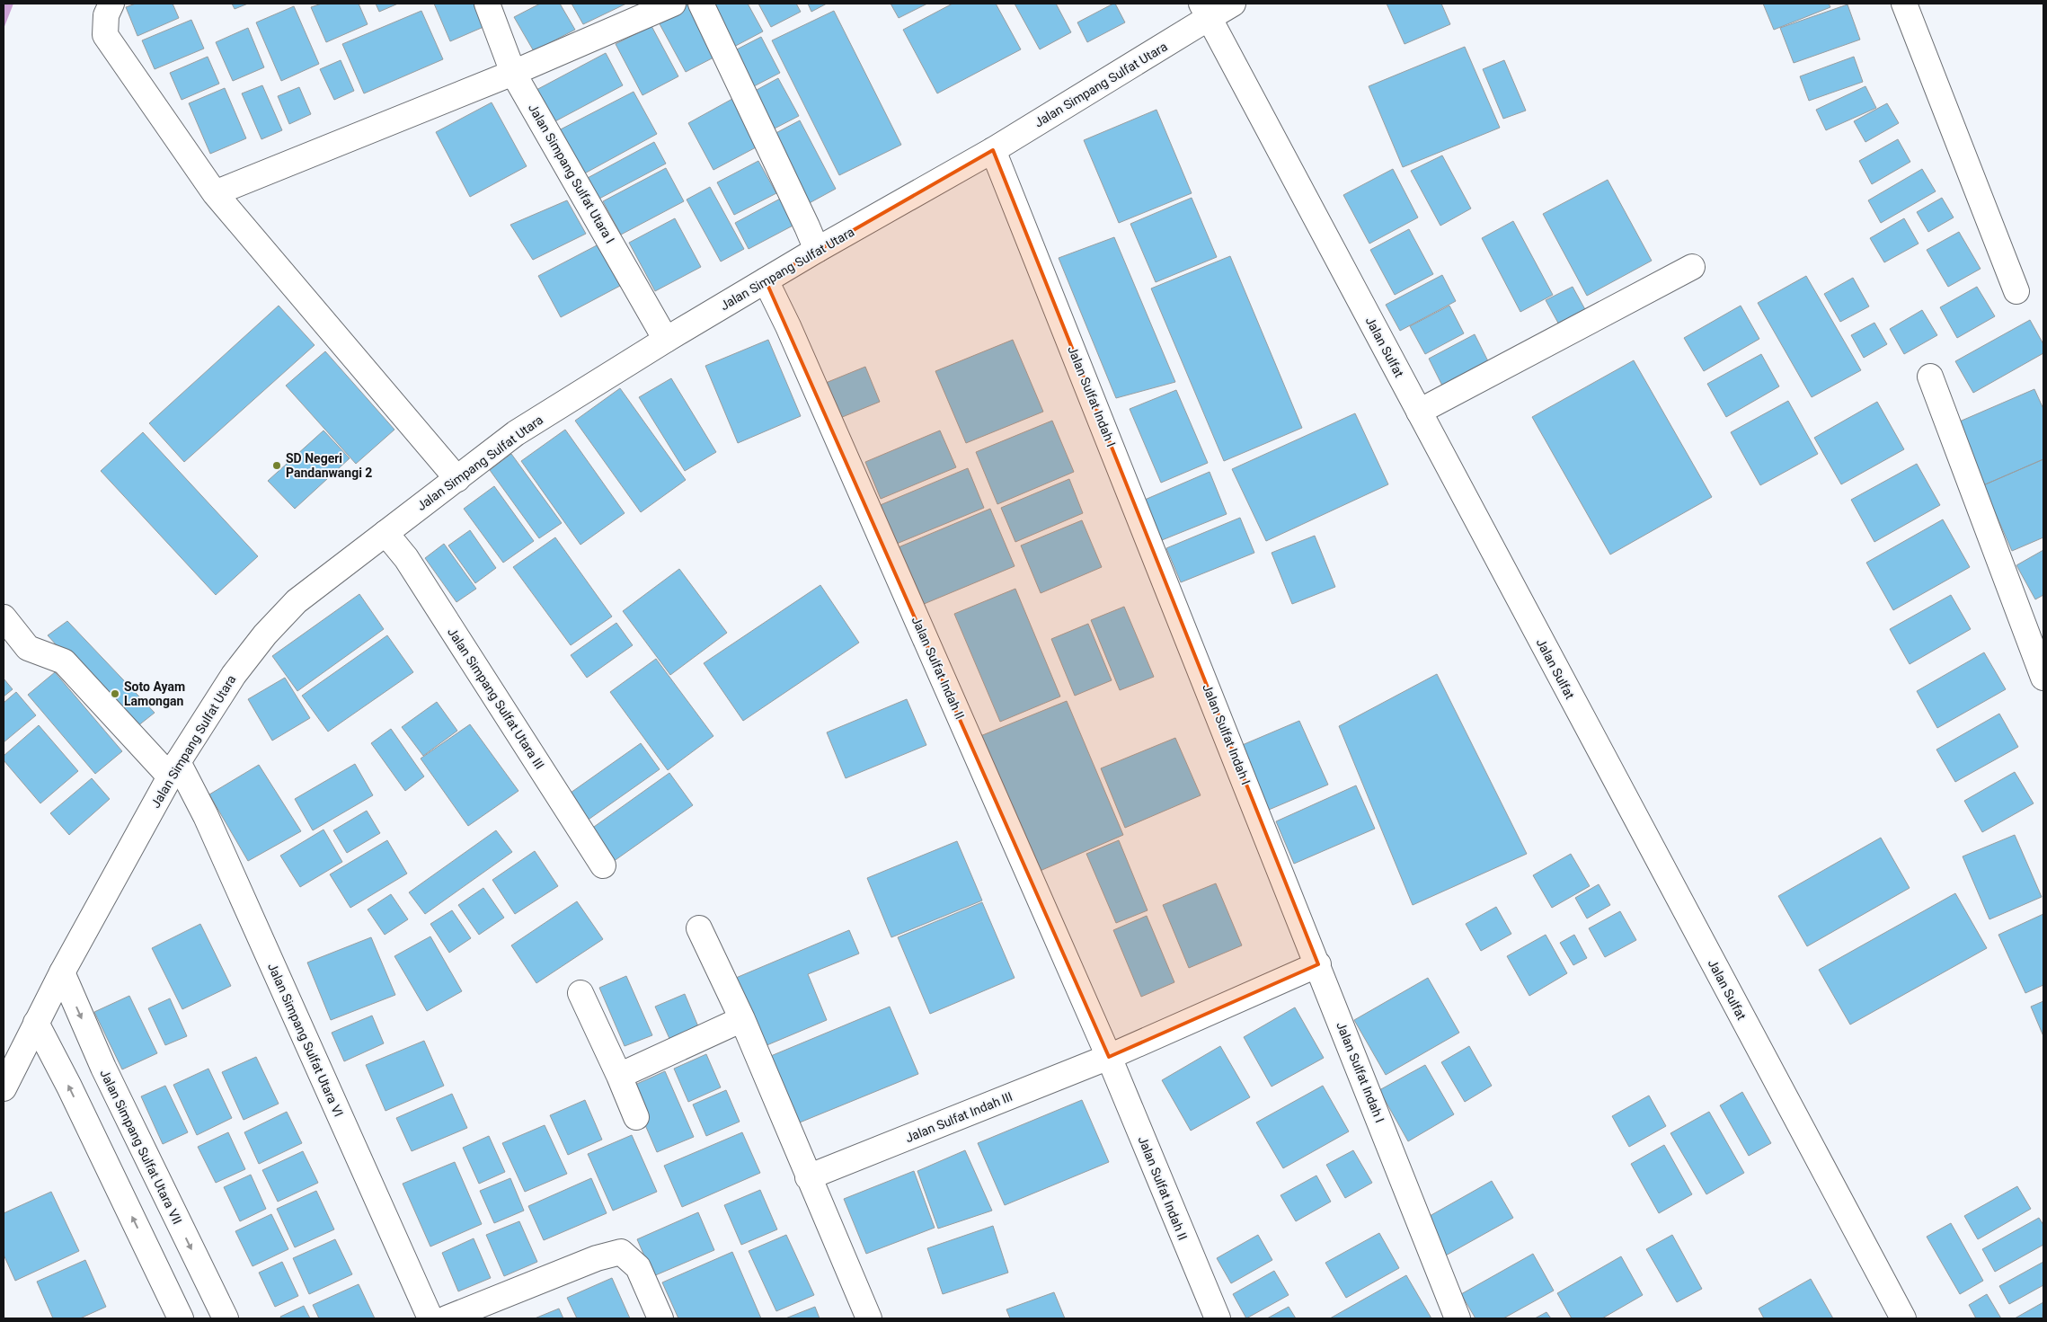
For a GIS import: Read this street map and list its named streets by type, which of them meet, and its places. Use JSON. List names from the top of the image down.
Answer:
{
  "streets": {
    "street": [
      "Jalan Simpang Sulfat Utara",
      "Jalan Simpang Sulfat Utara I",
      "Jalan Sulfat",
      "Jalan Sulfat Indah I",
      "Jalan Sulfat Indah II",
      "Jalan Simpang Sulfat Utara III",
      "Jalan Simpang Sulfat Utara VI",
      "Jalan Sulfat Indah III",
      "Jalan Simpang Sulfat Utara VII"
    ]
  },
  "crossings": [
    ["Jalan Simpang Sulfat Utara", "Jalan Simpang Sulfat Utara I"],
    ["Jalan Simpang Sulfat Utara", "Jalan Sulfat"],
    ["Jalan Simpang Sulfat Utara", "Jalan Sulfat Indah I"],
    ["Jalan Simpang Sulfat Utara", "Jalan Sulfat Indah II"],
    ["Jalan Simpang Sulfat Utara", "Jalan Simpang Sulfat Utara III"],
    ["Jalan Simpang Sulfat Utara", "Jalan Simpang Sulfat Utara VI"],
    ["Jalan Simpang Sulfat Utara", "Jalan Simpang Sulfat Utara VII"],
    ["Jalan Sulfat Indah II", "Jalan Sulfat Indah III"]
  ],
  "places": ["SD Negeri Pandanwangi 2", "Soto Ayam Lamongan"]
}
